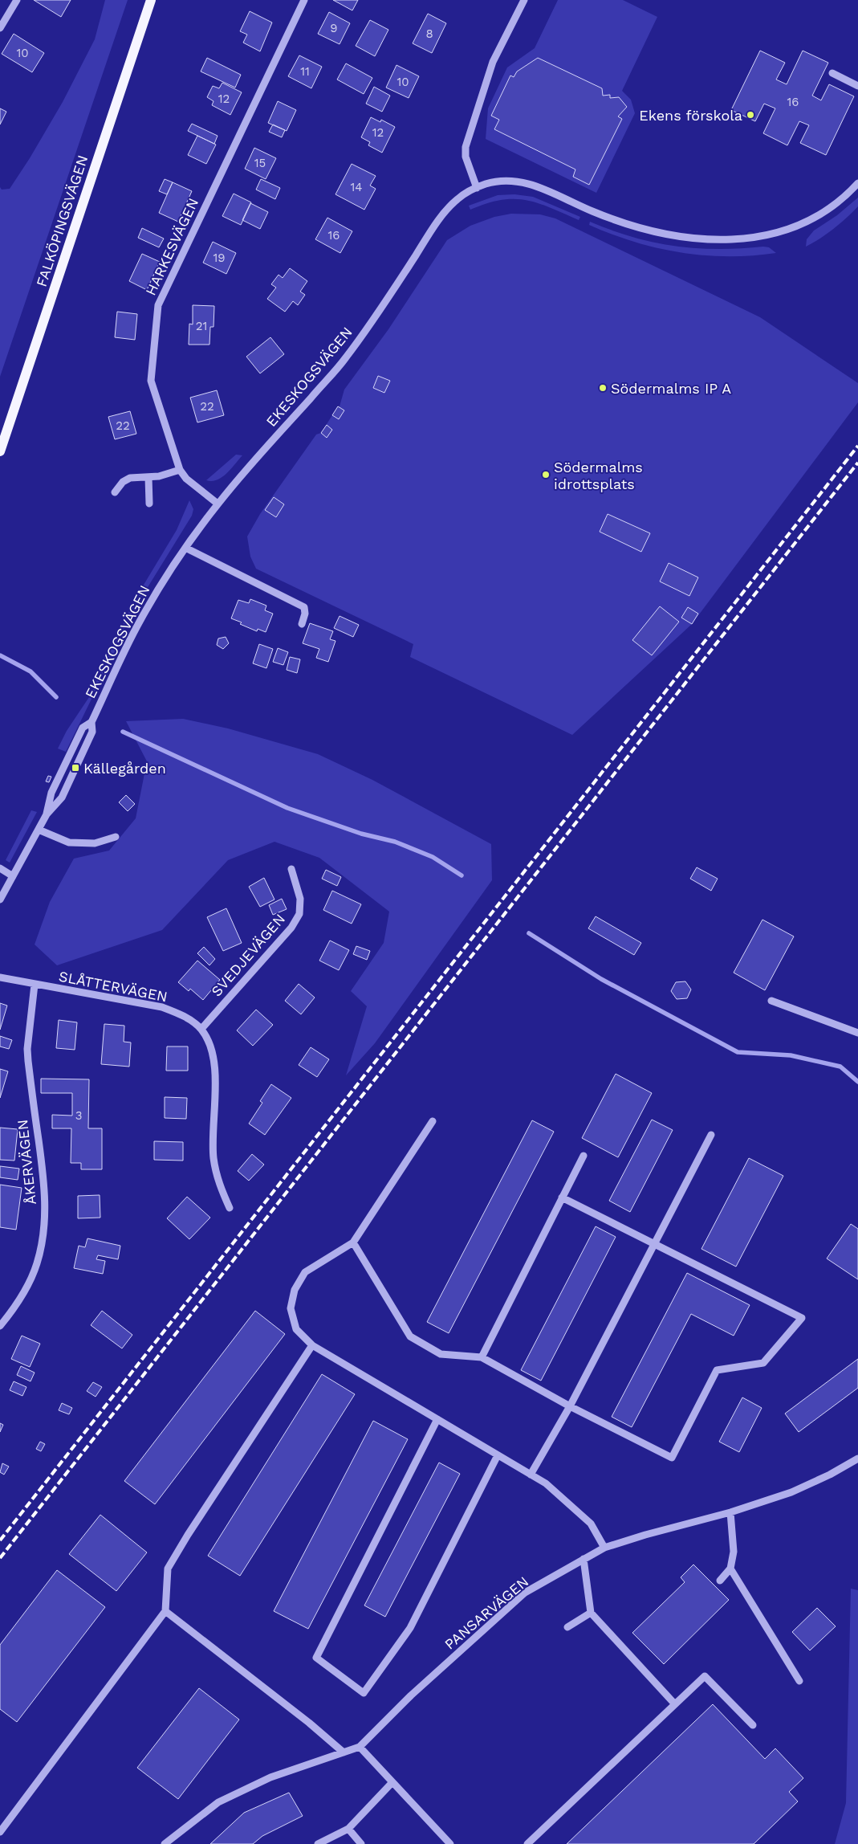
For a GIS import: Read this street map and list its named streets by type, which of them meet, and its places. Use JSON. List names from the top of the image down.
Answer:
{
  "streets": {
    "main road": ["FALKÖPINGSVÄGEN"],
    "street": [
      "HARKESVÄGEN",
      "EKESKOGSVÄGEN",
      "SVEDJEVÄGEN",
      "SLÅTTERVÄGEN",
      "ÅKERVÄGEN",
      "PANSARVÄGEN"
    ]
  },
  "crossings": [
    ["HARKESVÄGEN", "EKESKOGSVÄGEN"],
    ["SVEDJEVÄGEN", "SLÅTTERVÄGEN"],
    ["SLÅTTERVÄGEN", "ÅKERVÄGEN"]
  ],
  "places": {
    "other": ["Ekens förskola", "Södermalms IP A", "Södermalms idrottsplats"],
    "transit": ["Källegården"]
  },
  "house_numbers": [
    "9",
    "8",
    "10",
    "11",
    "10",
    "12",
    "16",
    "12",
    "15",
    "14",
    "16",
    "19",
    "21",
    "22",
    "22",
    "3"
  ]
}
